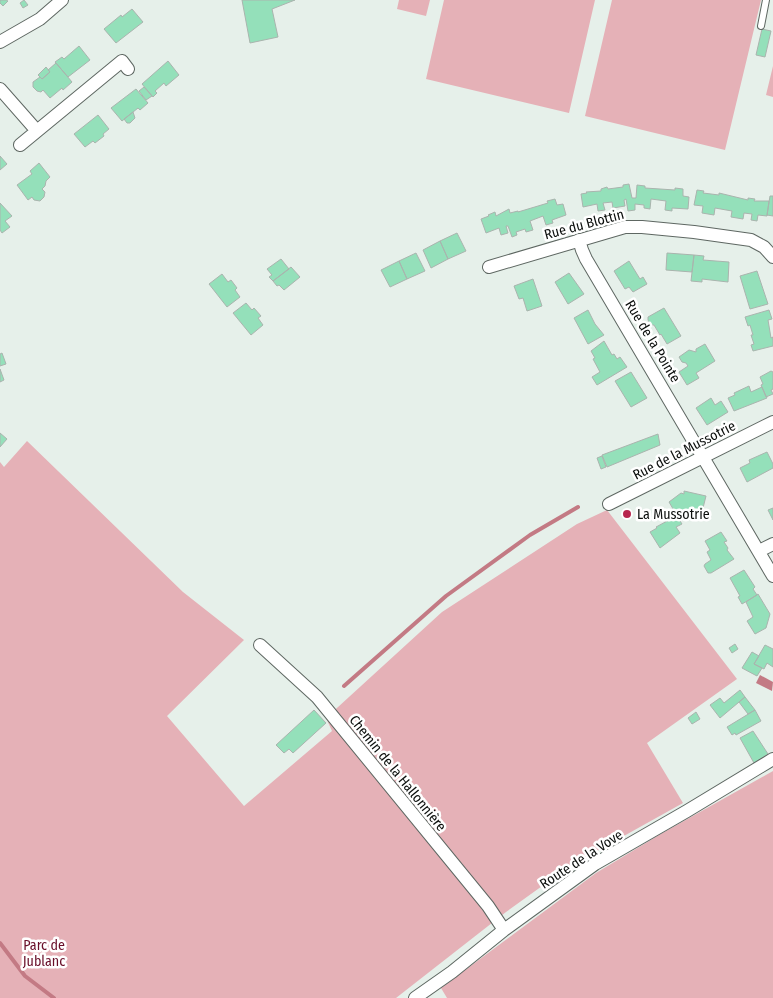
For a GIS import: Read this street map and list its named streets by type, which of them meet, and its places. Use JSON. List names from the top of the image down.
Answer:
{
  "streets": {
    "street": [
      "Rue du Blottin",
      "Rue de la Pointe",
      "Rue de la Mussotrie",
      "Chemin de la Hallonnière",
      "Route de la Vove"
    ]
  },
  "crossings": [
    ["Rue du Blottin", "Rue de la Pointe"],
    ["Rue de la Pointe", "Rue de la Mussotrie"],
    ["Chemin de la Hallonnière", "Route de la Vove"]
  ],
  "parks": ["Parc de Jublanc"],
  "places": ["La Mussotrie"]
}
